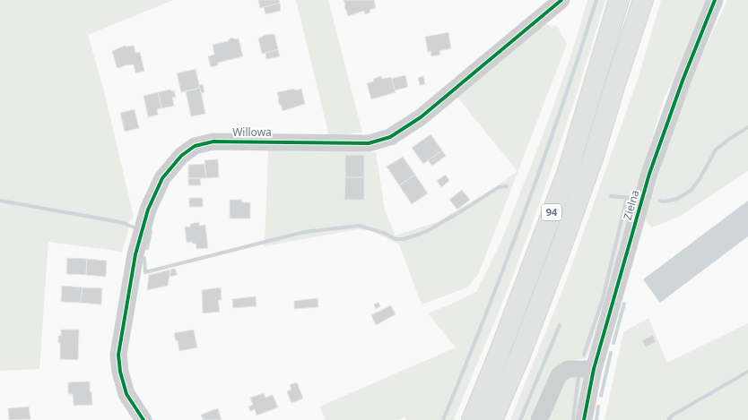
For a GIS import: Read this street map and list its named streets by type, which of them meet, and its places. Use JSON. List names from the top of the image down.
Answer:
{
  "streets": {
    "highway": ["94"],
    "street": ["Willowa", "Zielna"]
  }
}
